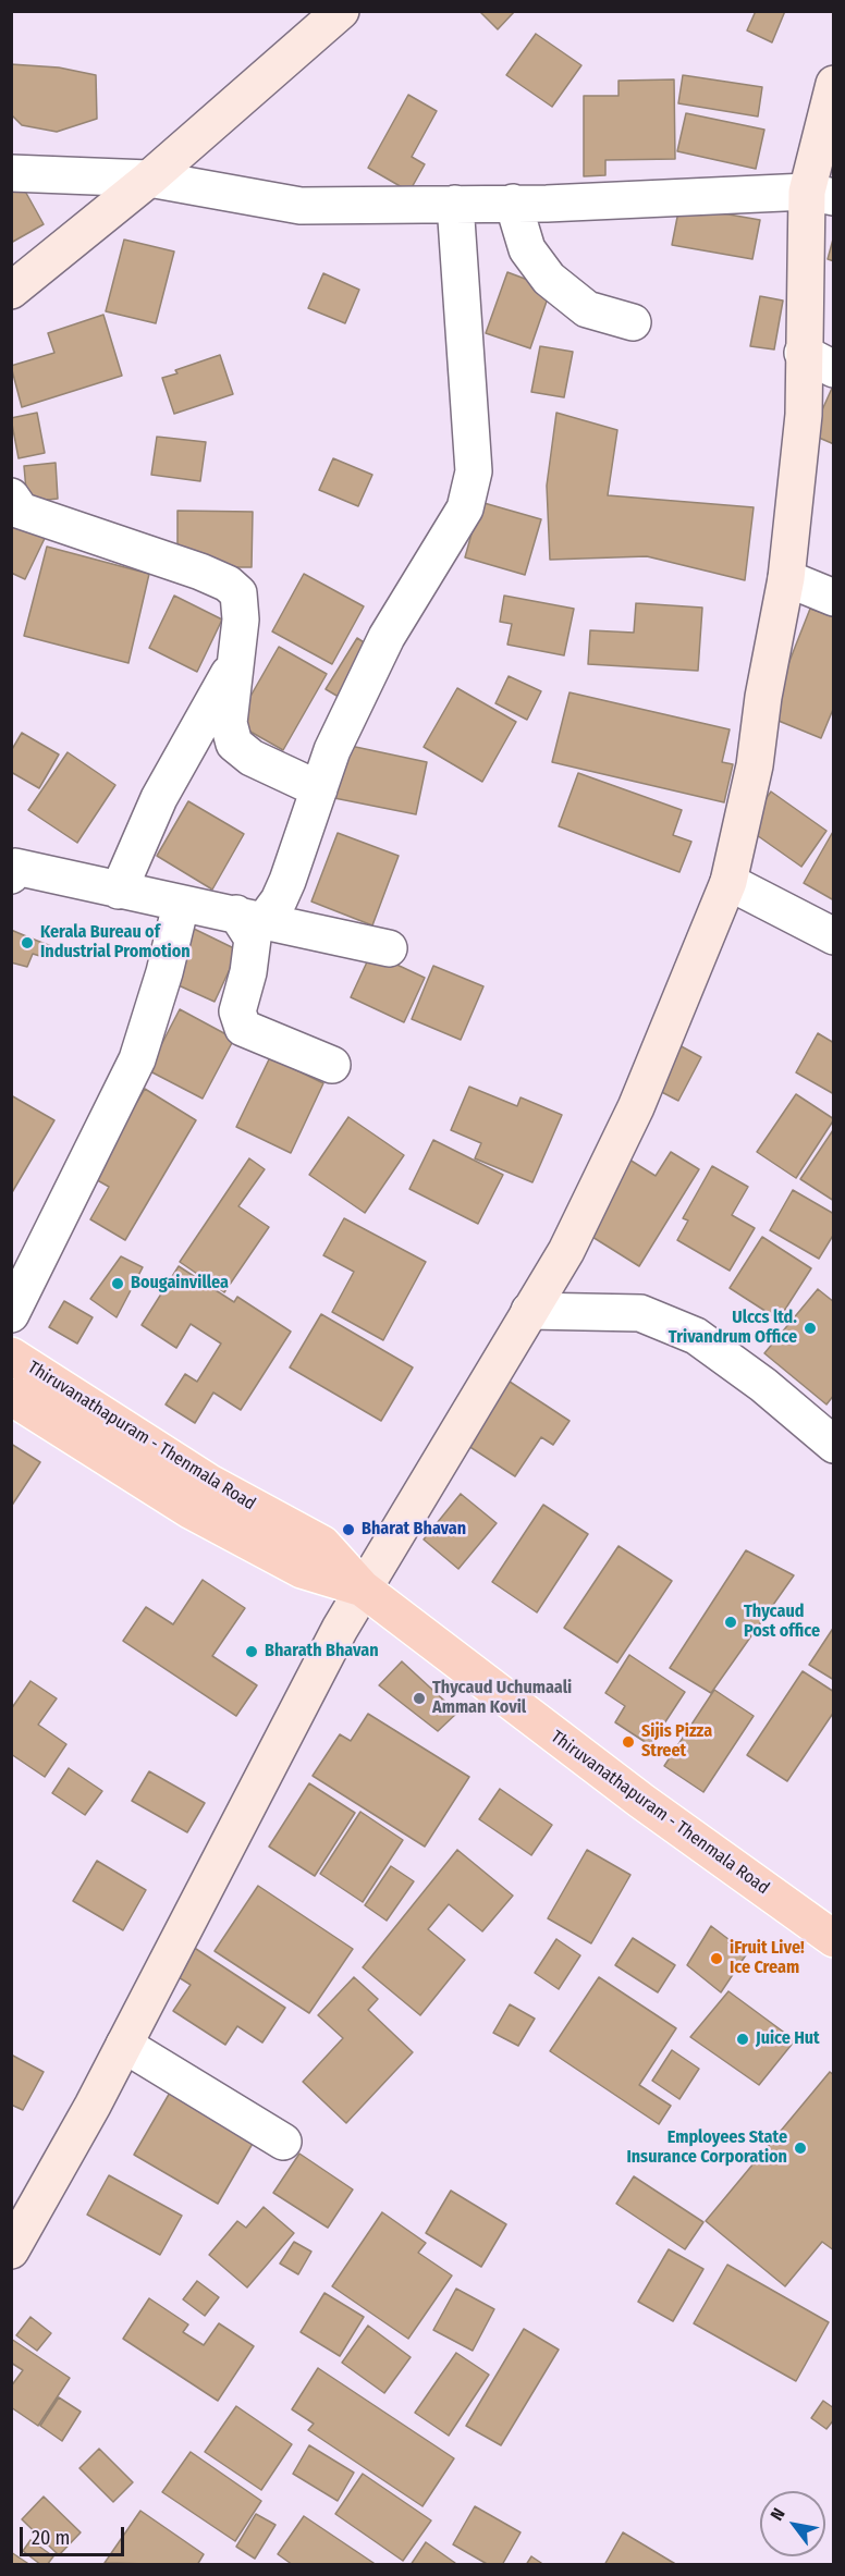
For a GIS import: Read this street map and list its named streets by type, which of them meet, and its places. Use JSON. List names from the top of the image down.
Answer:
{
  "streets": {
    "main road": ["Thiruvanathapuram - Thenmala Road"]
  },
  "places": [
    "Kerala Bureau of Industrial Promotion",
    "Bougainvillea",
    "Ulccs ltd. Trivandrum Office",
    "Bharat Bhavan",
    "Thycaud Post office",
    "Bharath Bhavan",
    "Thycaud Uchumaali Amman Kovil",
    "Sijis Pizza Street",
    "iFruit Live! Ice Cream",
    "Juice Hut",
    "Employees State Insurance Corporation"
  ],
  "scale_bar": "20 m",
  "north": "top left"
}
